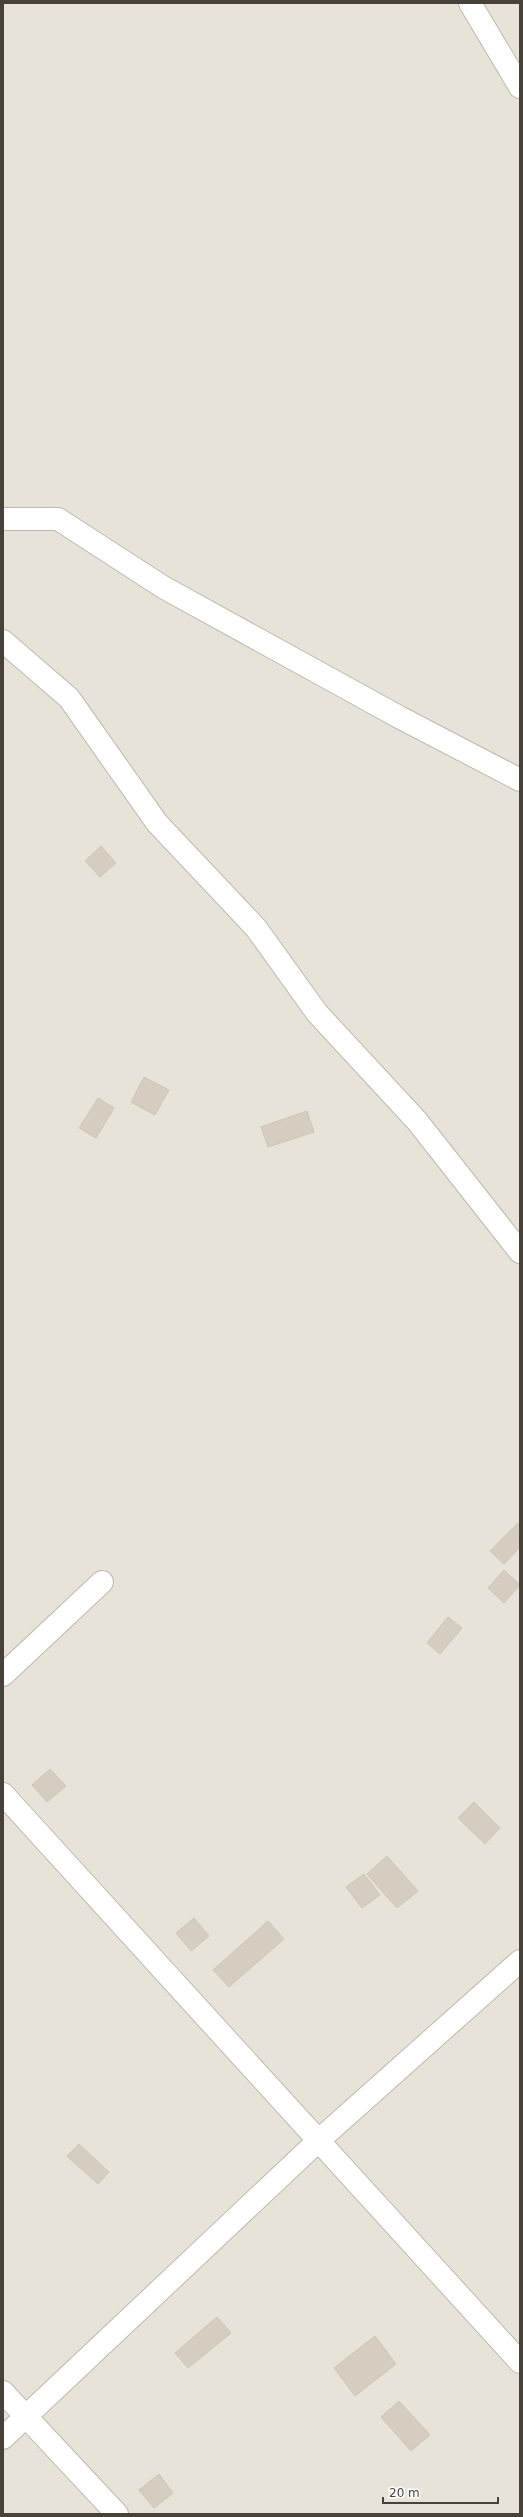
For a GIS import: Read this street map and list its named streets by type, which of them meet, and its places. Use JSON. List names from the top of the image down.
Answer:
{
  "scale_bar": "20 m"
}
